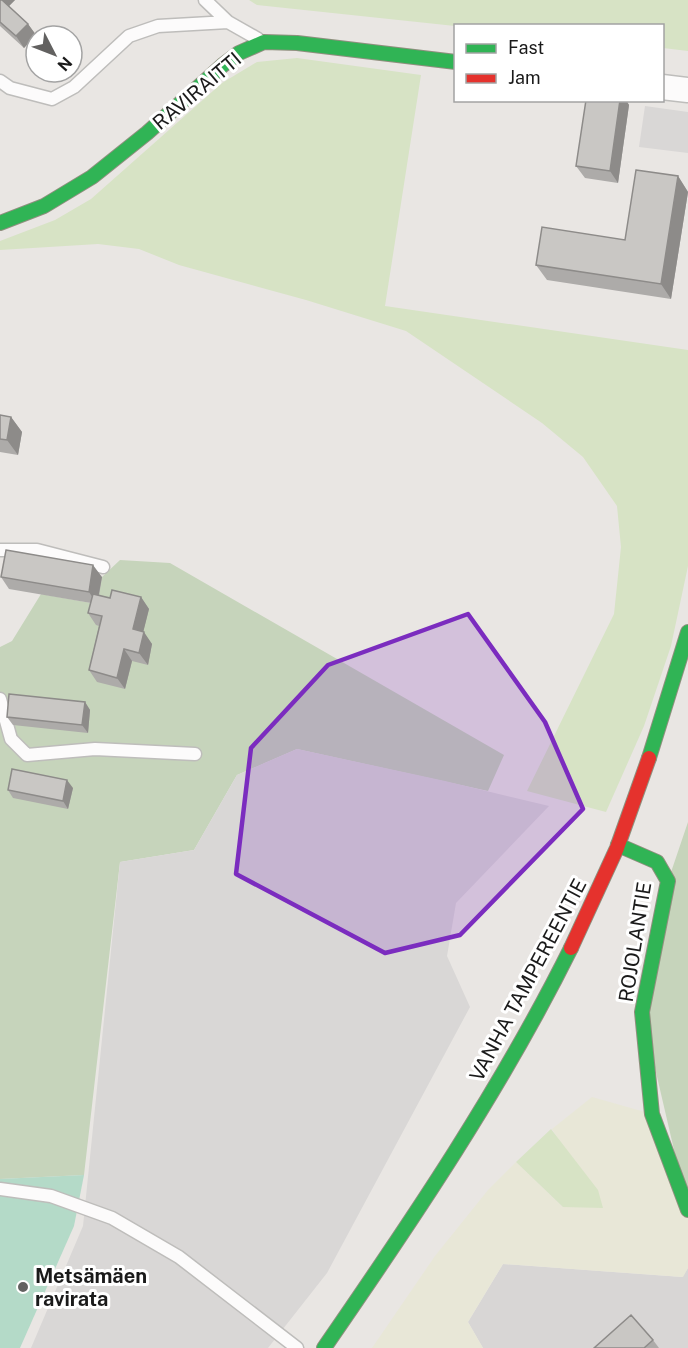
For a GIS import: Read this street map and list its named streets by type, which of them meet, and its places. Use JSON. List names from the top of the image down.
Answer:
{
  "streets": {
    "street": ["RAVIRAITTI", "ROJOLANTIE", "VANHA TAMPEREENTIE"]
  },
  "crossings": [
    ["ROJOLANTIE", "VANHA TAMPEREENTIE"]
  ],
  "places": ["Metsämäen ravirata"],
  "legend": ["Fast", "Jam"],
  "north": "bottom right"
}
